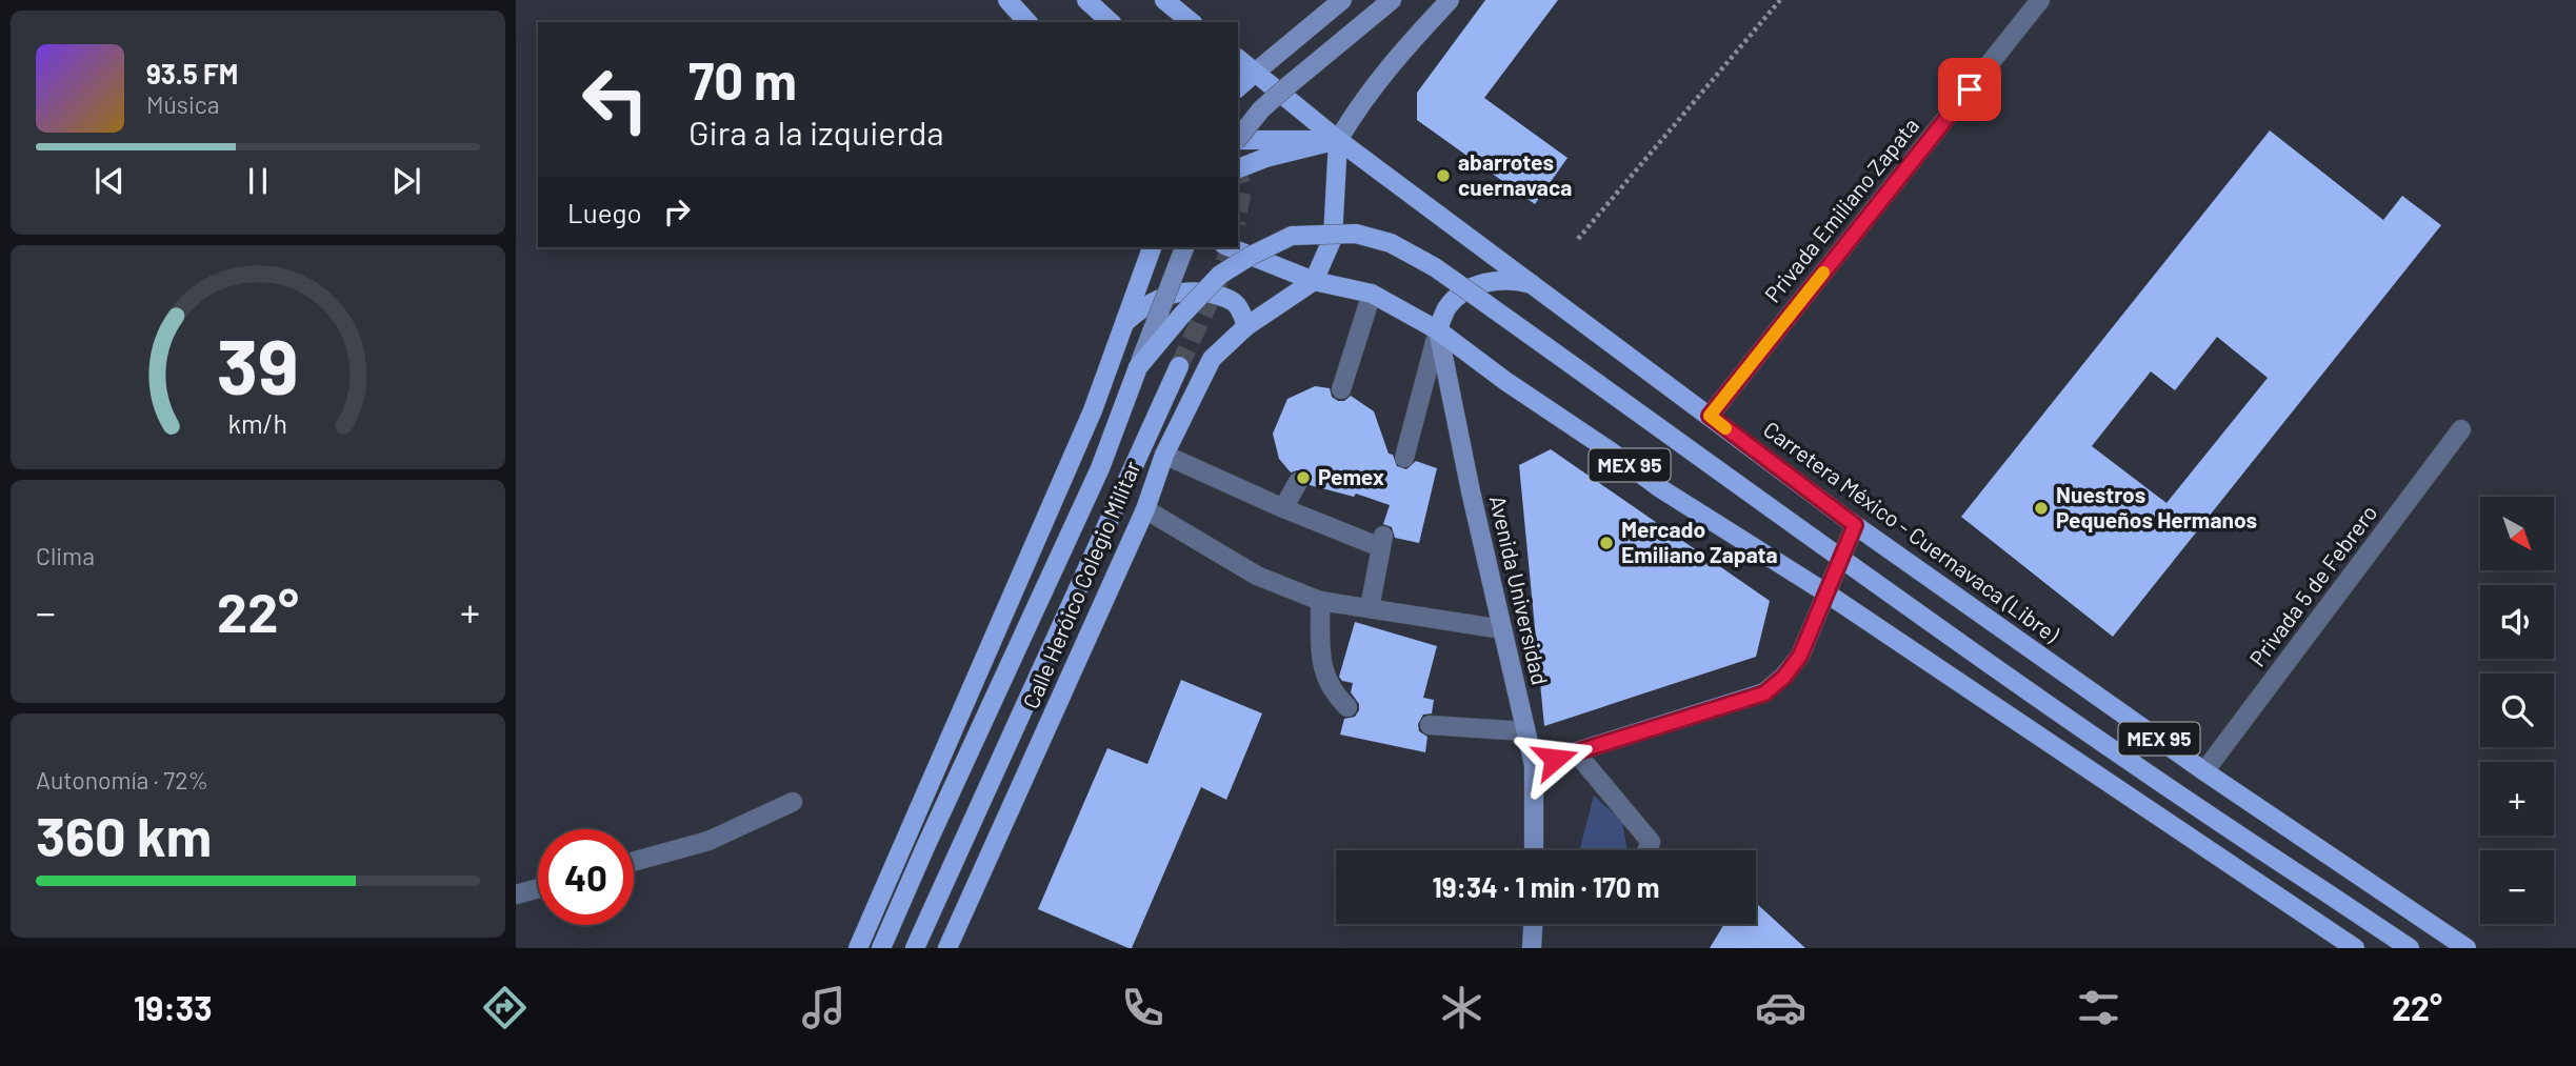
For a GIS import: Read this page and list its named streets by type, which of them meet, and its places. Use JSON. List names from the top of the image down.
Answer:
{
  "streets": {
    "main road": ["MEX 95", "Carretera México - Cuernavaca (Libre)", "Calle Heróico Colegio Militar"],
    "street": ["Privada Emiliano Zapata", "Privada 5 de Febrero", "Avenida Universidad"]
  },
  "crossings": [
    ["Privada Emiliano Zapata", "Carretera México - Cuernavaca (Libre)"],
    ["MEX 95", "Carretera México - Cuernavaca (Libre)"],
    ["MEX 95", "Calle Heróico Colegio Militar"],
    ["MEX 95", "Avenida Universidad"],
    ["Carretera México - Cuernavaca (Libre)", "Privada 5 de Febrero"]
  ],
  "places": [
    "abarrotes cuernavaca",
    "Pemex",
    "Nuestros Pequeños Hermanos",
    "Mercado Emiliano Zapata"
  ],
  "north": "bottom right",
  "page": {
    "turn": ["70 m", "Gira a la izquierda"],
    "song": ["93.5 FM", "Música"],
    "then": "Luego",
    "tile": [
      "Clima",
      ["Autonomía · 72%", "360 km"]
    ],
    "map_buttons": ["+", "−"],
    "heat": ["−", "22°", "+"],
    "limit": "40",
    "trip": "19:34 · 1 min · 170 m",
    "tabs": ["19:33", "22°"],
    "gauge": ["39", "km/h"]
  }
}
